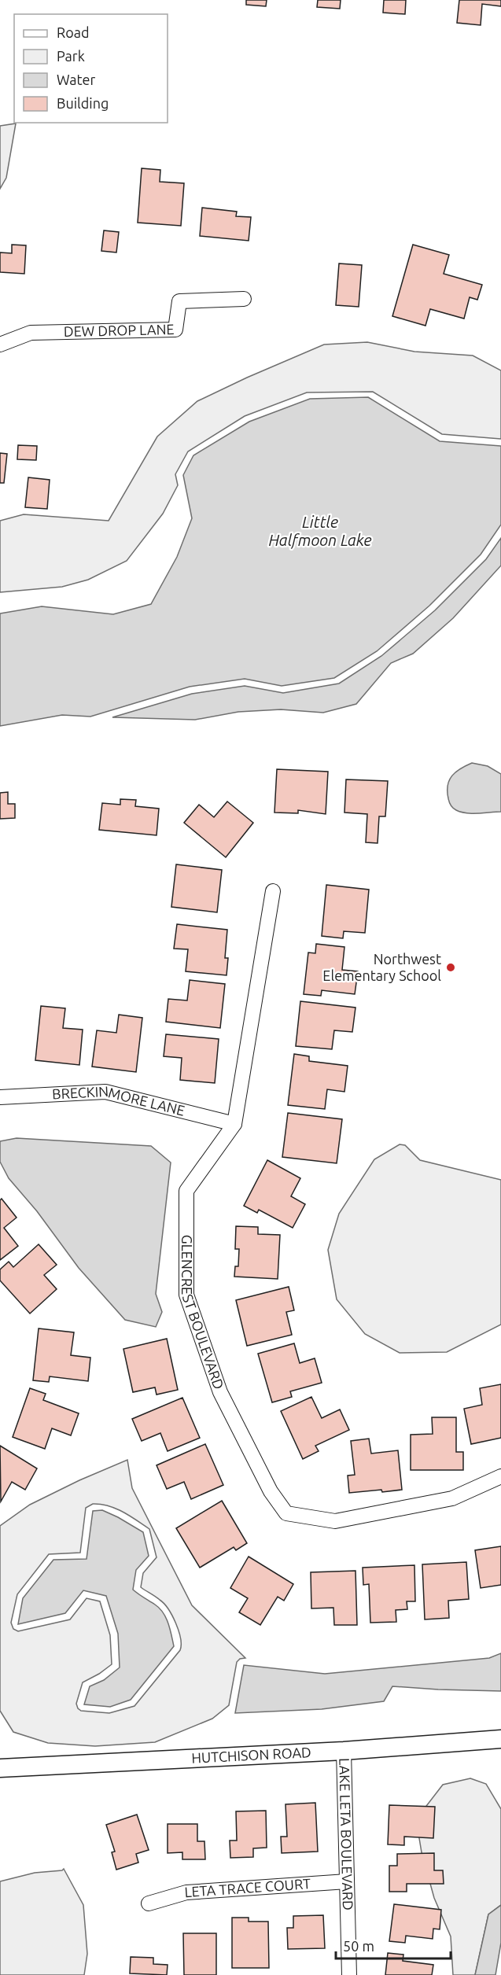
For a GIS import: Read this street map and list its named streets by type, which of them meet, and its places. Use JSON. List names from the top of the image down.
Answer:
{
  "streets": {
    "street": [
      "DEW DROP LANE",
      "BRECKINMORE LANE",
      "GLENCREST BOULEVARD",
      "HUTCHISON ROAD",
      "LAKE LETA BOULEVARD",
      "LETA TRACE COURT"
    ]
  },
  "crossings": [
    ["BRECKINMORE LANE", "GLENCREST BOULEVARD"],
    ["HUTCHISON ROAD", "LAKE LETA BOULEVARD"],
    ["LAKE LETA BOULEVARD", "LETA TRACE COURT"]
  ],
  "water": ["Little Halfmoon Lake"],
  "places": ["Northwest Elementary School"],
  "legend": [
    "Road",
    "Park",
    "Water",
    "Building"
  ],
  "scale_bar": "50 m"
}
